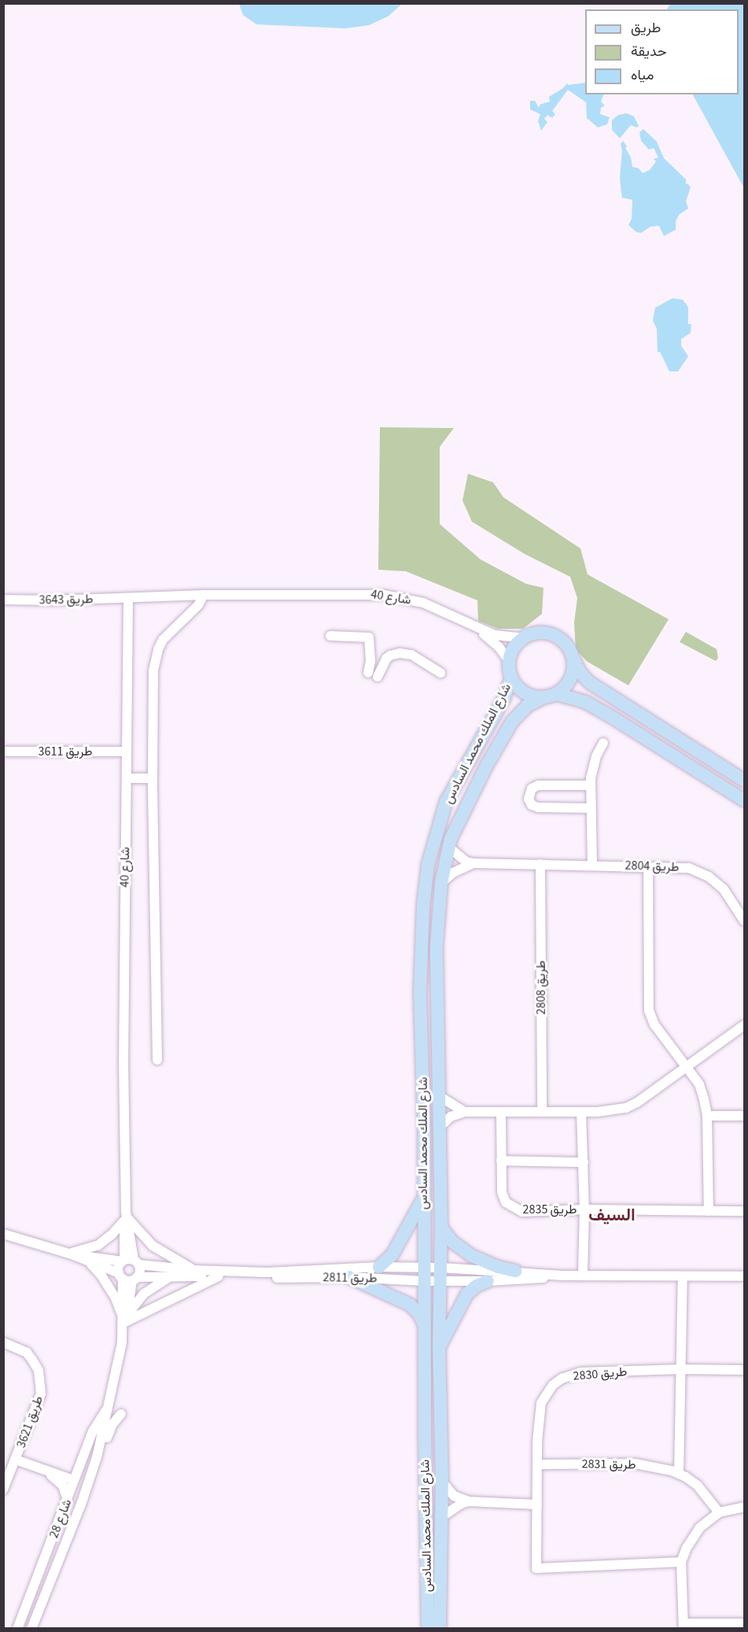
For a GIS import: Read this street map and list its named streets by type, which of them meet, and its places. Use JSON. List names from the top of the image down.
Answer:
{
  "streets": {
    "main road": ["شارع الملك محمد السادس"],
    "street": [
      "شارع 40",
      "طريق 3643",
      "طريق 3611",
      "طريق 2804",
      "طريق 2808",
      "طريق 2835",
      "طريق 2811",
      "طريق 2830",
      "طريق 3621",
      "طريق 2831",
      "شارع 28"
    ]
  },
  "crossings": [
    ["شارع 40", "طريق 3643"],
    ["شارع 40", "شارع الملك محمد السادس"],
    ["شارع 40", "طريق 3611"],
    ["شارع 40", "طريق 2811"],
    ["شارع الملك محمد السادس", "طريق 2811"],
    ["طريق 2804", "طريق 2808"],
    ["طريق 2811", "شارع 28"],
    ["طريق 2830", "طريق 2831"]
  ],
  "districts": ["السيف"],
  "legend": ["طريق", "حديقة", "مياه"]
}
